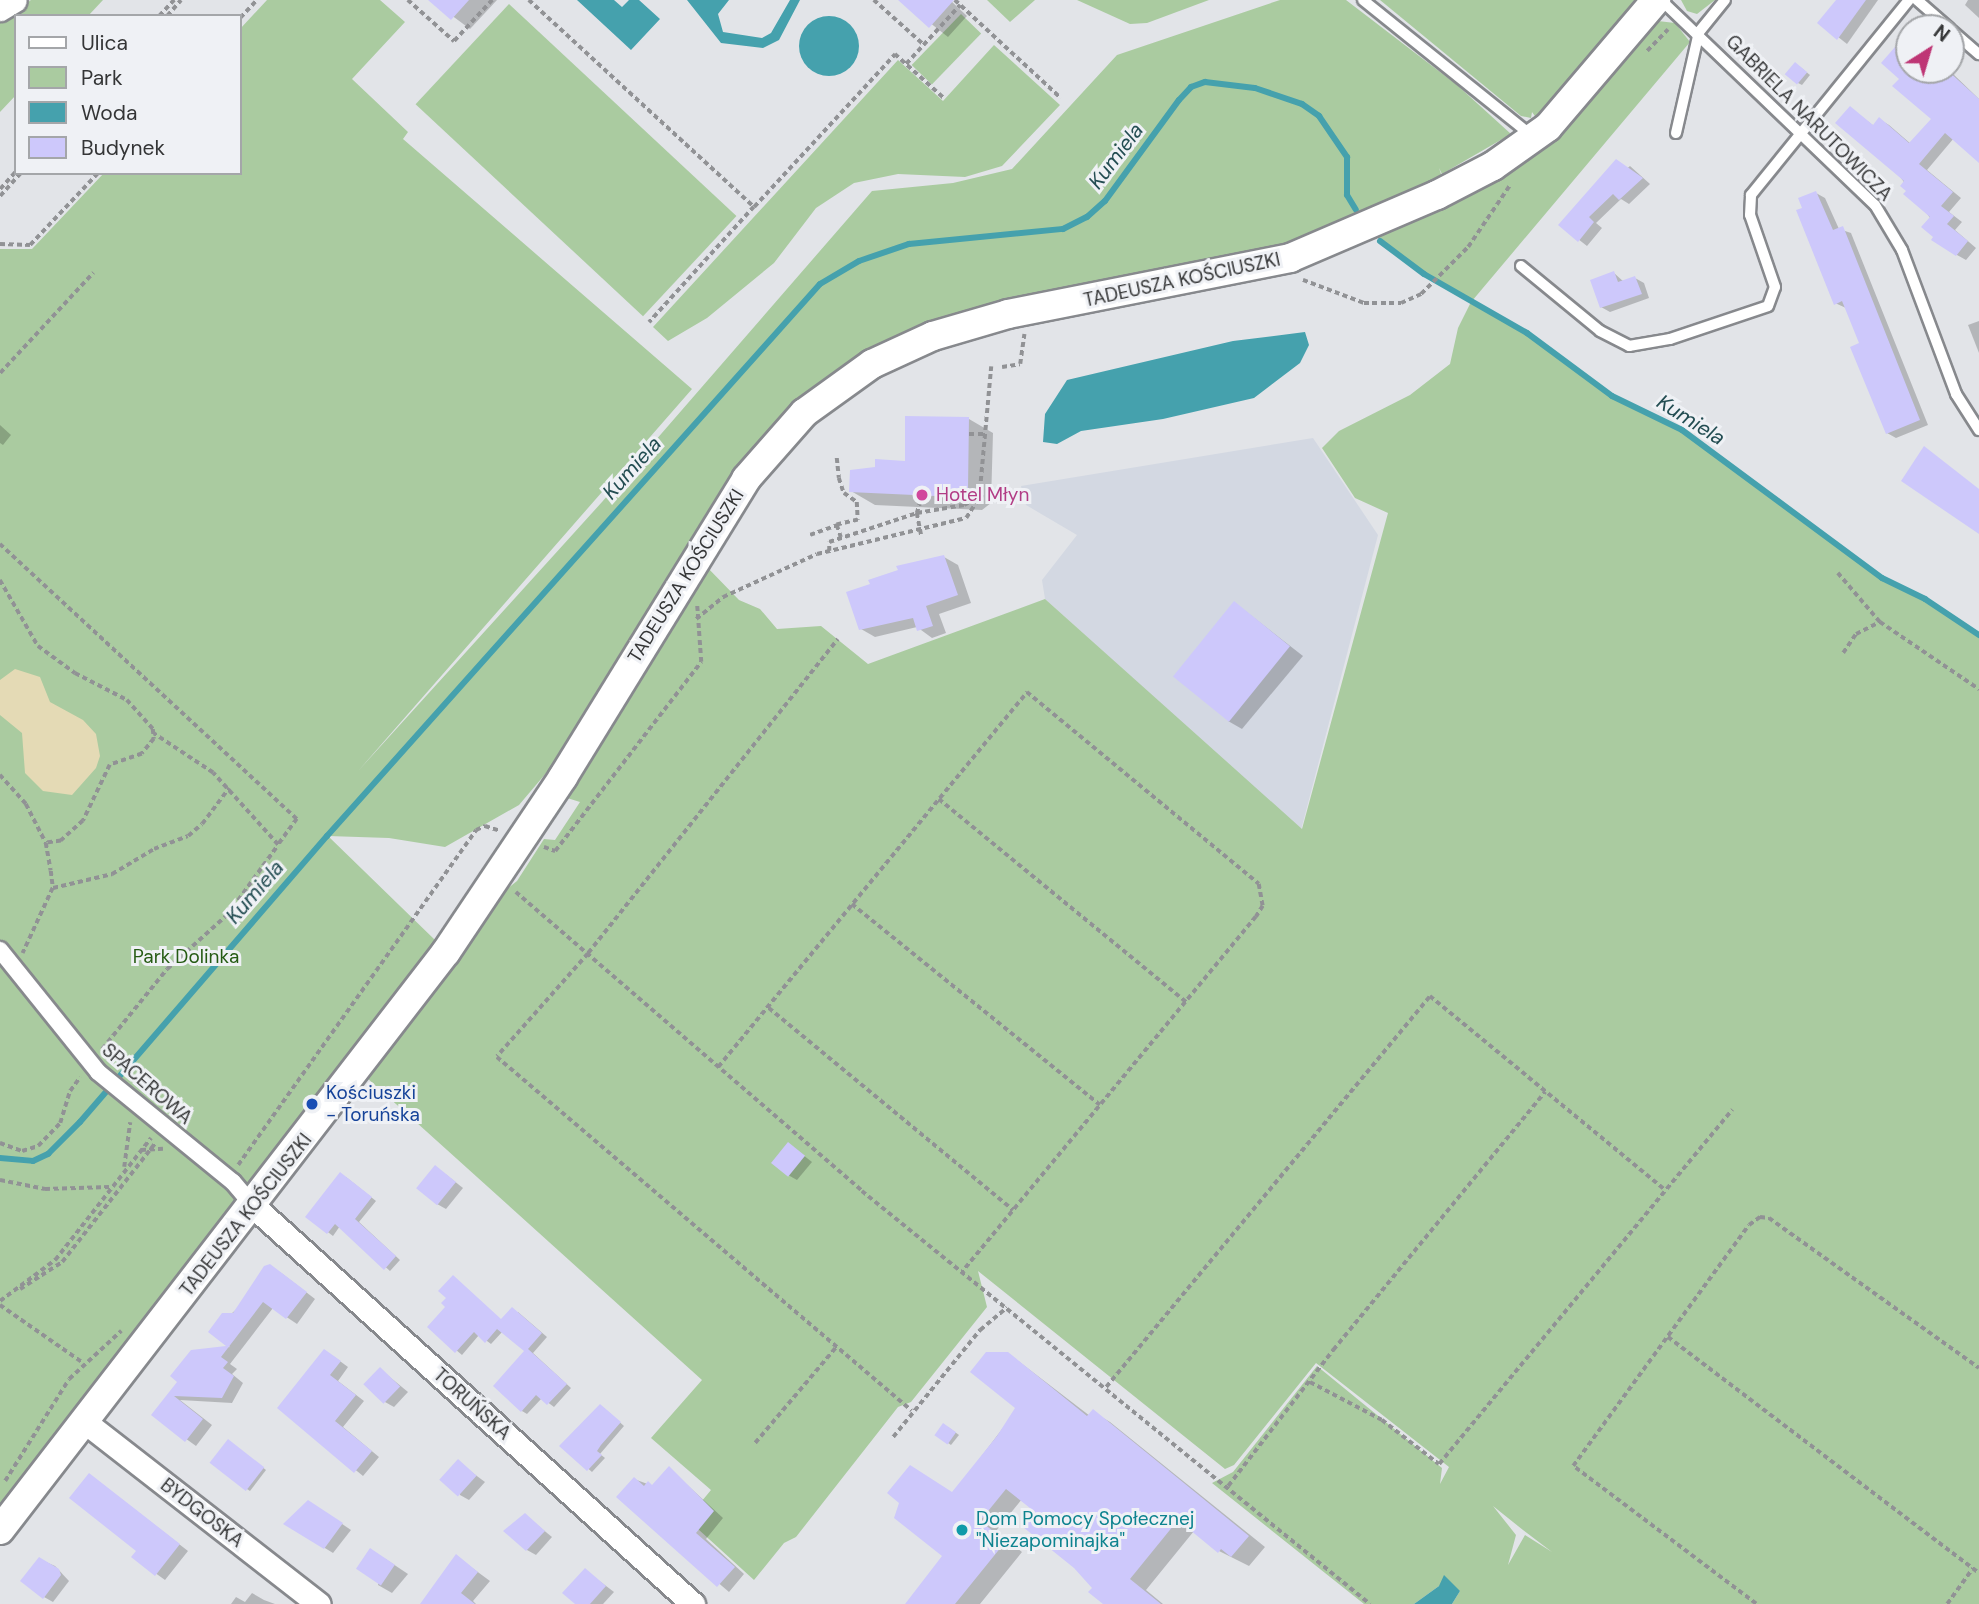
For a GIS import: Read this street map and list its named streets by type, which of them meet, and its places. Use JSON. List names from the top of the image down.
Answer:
{
  "streets": {
    "street": [
      "TADEUSZA KOŚCIUSZKI",
      "SPACEROWA",
      "TORUŃSKA",
      "BYDGOSKA"
    ],
    "lane": ["GABRIELA NARUTOWICZA"]
  },
  "crossings": [
    ["GABRIELA NARUTOWICZA", "TADEUSZA KOŚCIUSZKI"],
    ["TADEUSZA KOŚCIUSZKI", "SPACEROWA"],
    ["TADEUSZA KOŚCIUSZKI", "TORUŃSKA"],
    ["TADEUSZA KOŚCIUSZKI", "BYDGOSKA"],
    ["SPACEROWA", "TORUŃSKA"]
  ],
  "water": ["Kumiela"],
  "parks": ["Park Dolinka"],
  "places": ["Hotel Młyn", "Kościuszki - Toruńska", "Dom Pomocy Społecznej \"Niezapominajka\""],
  "legend": [
    "Ulica",
    "Park",
    "Woda",
    "Budynek"
  ],
  "north": "top right"
}
